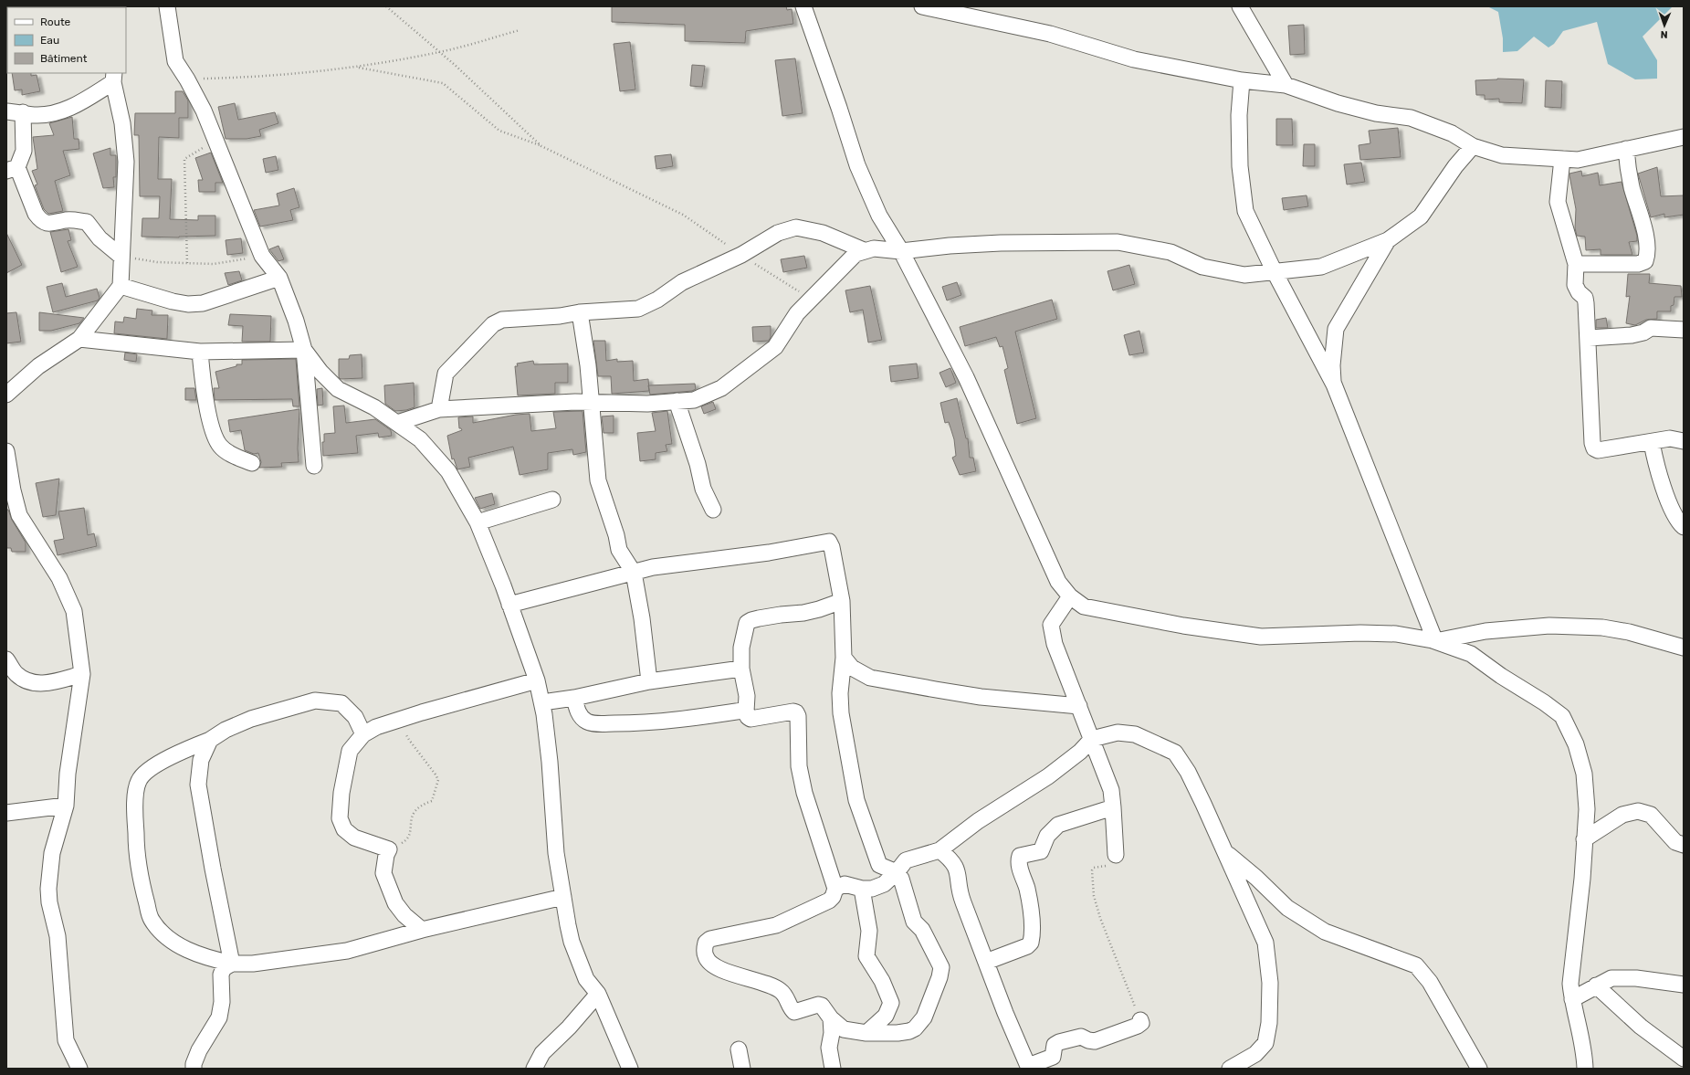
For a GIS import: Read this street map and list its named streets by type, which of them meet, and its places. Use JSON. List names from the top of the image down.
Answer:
{
  "legend": ["Route", "Eau", "Bâtiment"],
  "north": "bottom"
}
